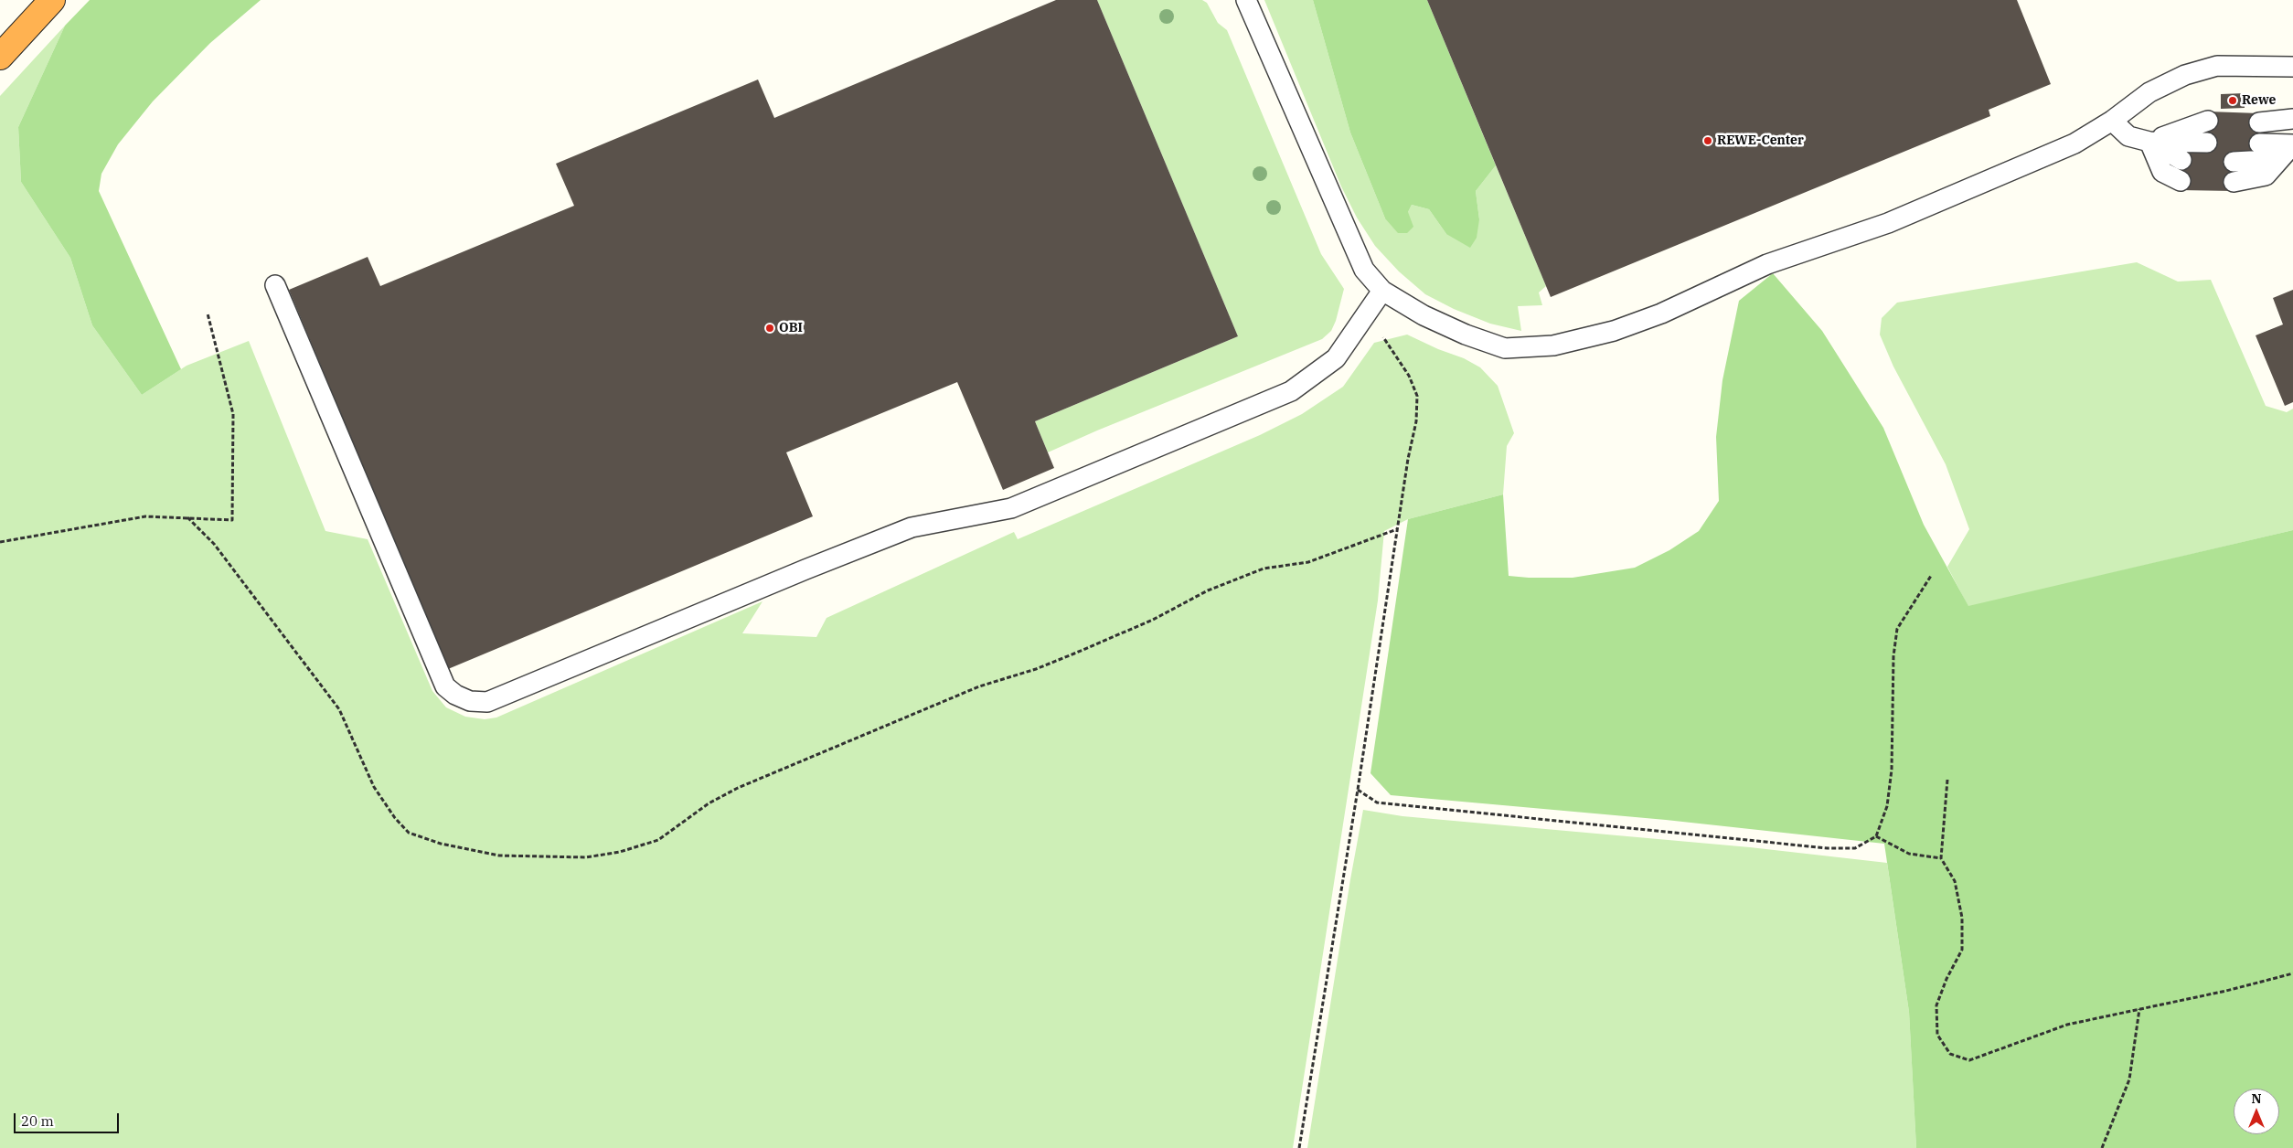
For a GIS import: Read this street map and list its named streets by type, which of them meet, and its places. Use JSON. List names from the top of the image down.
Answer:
{
  "places": ["Rewe", "REWE-Center", "OBI"],
  "scale_bar": "20 m",
  "north": "top"
}
